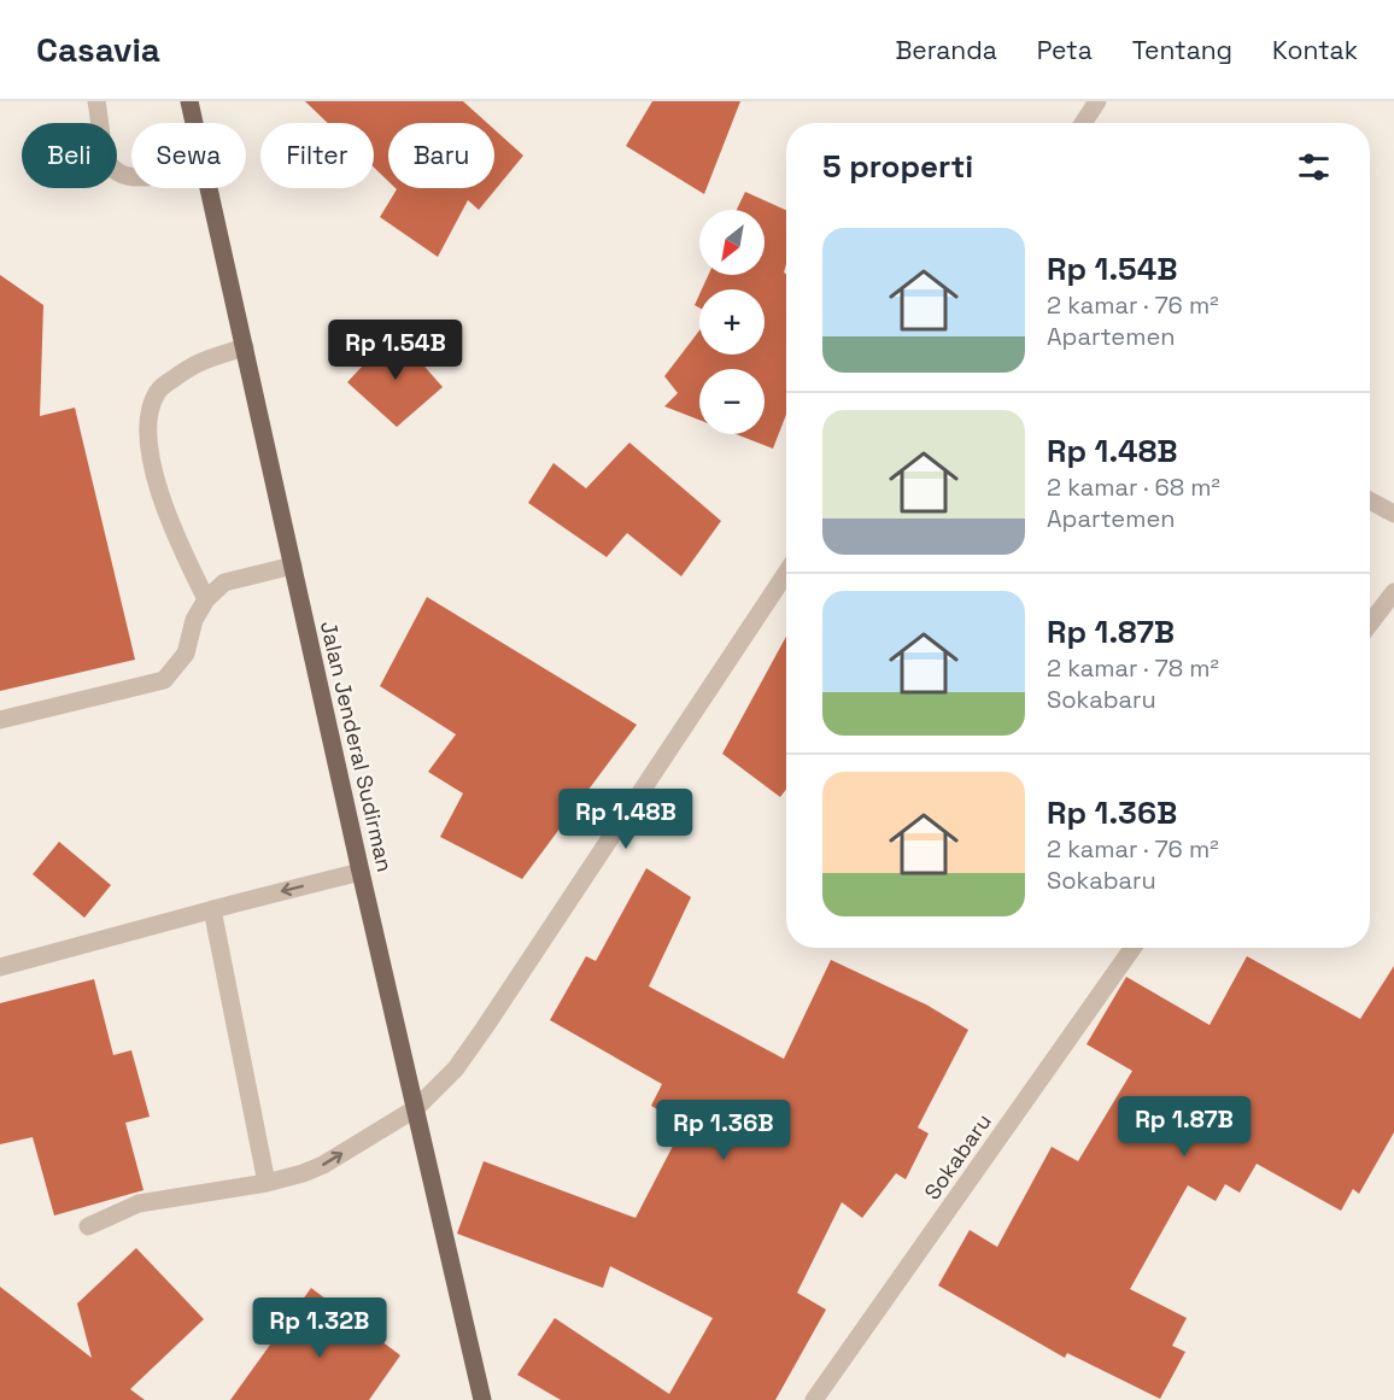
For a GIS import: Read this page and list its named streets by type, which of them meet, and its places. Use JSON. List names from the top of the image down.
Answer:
{
  "streets": {
    "main road": ["Jalan Jenderal Sudirman"],
    "street": ["Sokabaru"]
  },
  "north": "bottom left",
  "page": {
    "header": "Casavia",
    "nav": [
      "Beranda",
      "Peta",
      "Tentang",
      "Kontak"
    ],
    "chip": [
      "Beli",
      "Sewa",
      "Filter",
      "Baru"
    ],
    "heading": "5 properti",
    "map_buttons": ["+", "−"],
    "list": [
      {
        "name": "Rp 1.54B",
        "note": "2 kamar · 76 m² · Apartemen"
      },
      {
        "name": "Rp 1.48B",
        "note": "2 kamar · 68 m² · Apartemen"
      },
      {
        "name": "Rp 1.87B",
        "note": "2 kamar · 78 m² · Sokabaru"
      },
      {
        "name": "Rp 1.36B",
        "note": "2 kamar · 76 m² · Sokabaru"
      }
    ],
    "price": [
      "Rp 1.54B",
      "Rp 1.48B",
      "Rp 1.87B",
      "Rp 1.36B",
      "Rp 1.32B"
    ]
  }
}
